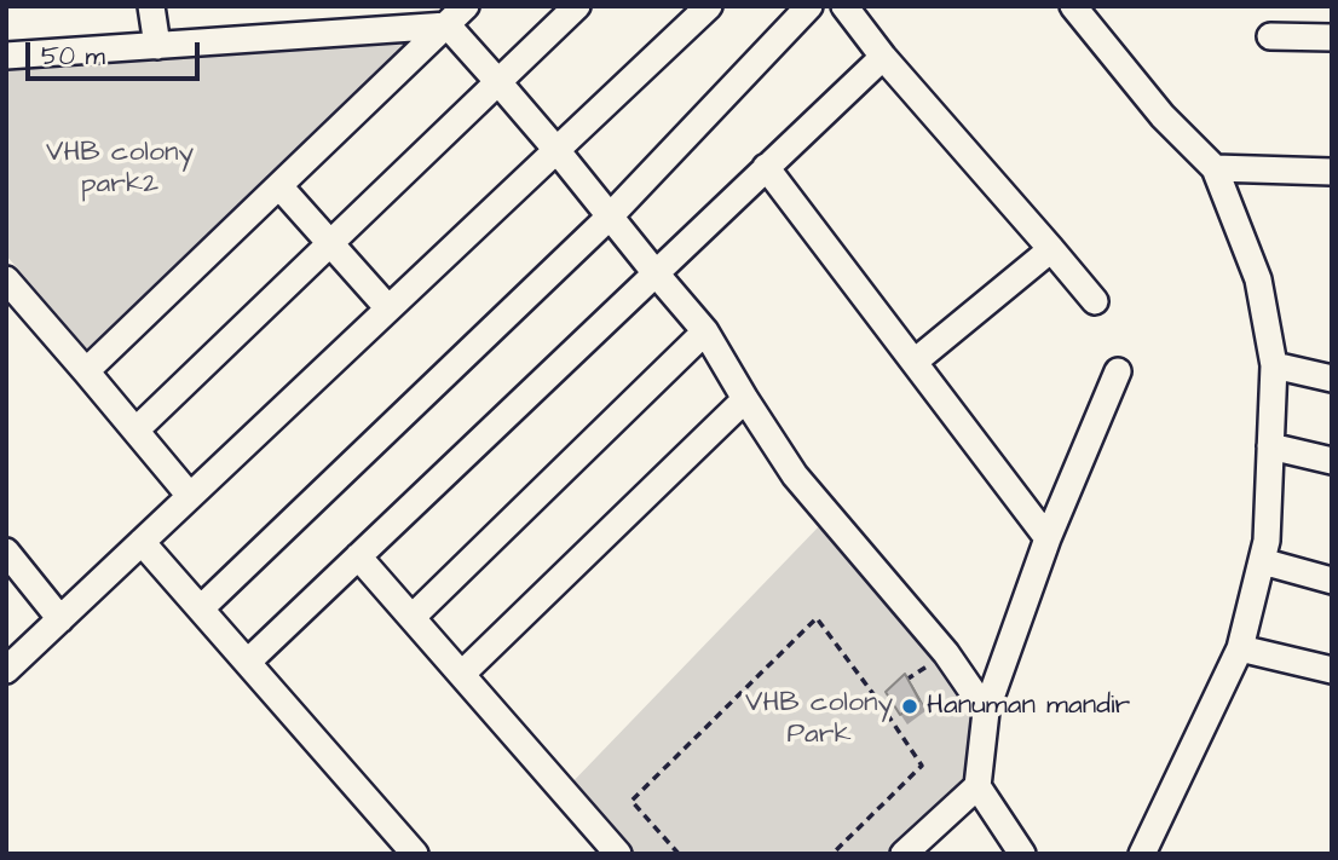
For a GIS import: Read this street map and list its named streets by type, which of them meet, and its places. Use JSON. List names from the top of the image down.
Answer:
{
  "parks": ["VHB colony park2", "VHB colony Park"],
  "places": ["Hanuman mandir"],
  "scale_bar": "50 m"
}
